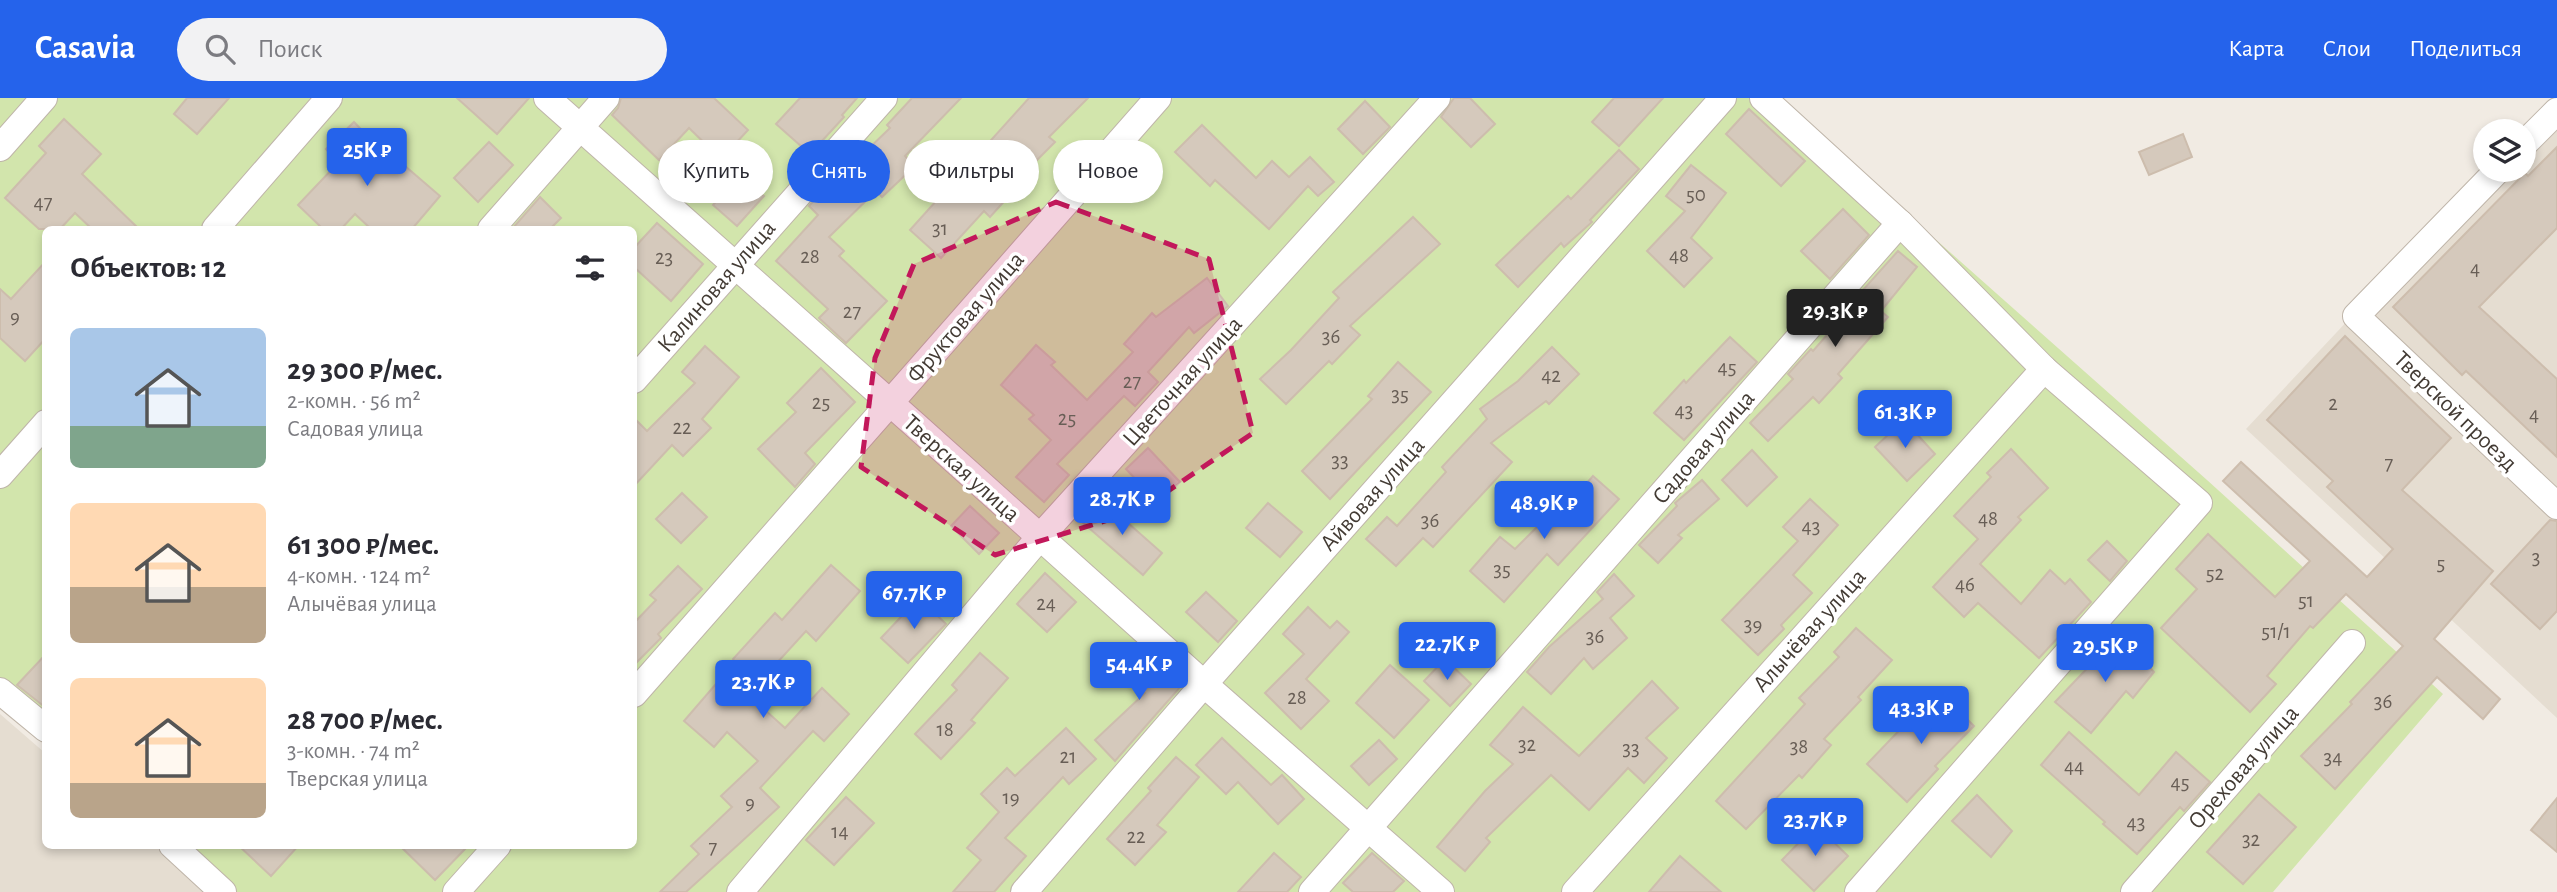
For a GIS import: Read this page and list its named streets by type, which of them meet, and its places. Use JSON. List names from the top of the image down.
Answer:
{
  "streets": {
    "street": [
      "Калиновая улица",
      "Фруктовая улица",
      "Цветочная улица",
      "Тверской проезд",
      "Садовая улица",
      "Тверская улица",
      "Айвовая улица",
      "Алычёвая улица",
      "Ореховая улица"
    ]
  },
  "crossings": [
    ["Калиновая улица", "Тверская улица"],
    ["Фруктовая улица", "Тверская улица"],
    ["Цветочная улица", "Тверская улица"],
    ["Садовая улица", "Тверская улица"],
    ["Тверская улица", "Айвовая улица"]
  ],
  "house_numbers": [
    "50",
    "47",
    "31",
    "48",
    "28",
    "23",
    "4",
    "27",
    "9",
    "36",
    "45",
    "42",
    "27",
    "35",
    "25",
    "2",
    "43",
    "4",
    "25",
    "22",
    "33",
    "7",
    "48",
    "36",
    "43",
    "3",
    "5",
    "35",
    "52",
    "46",
    "51",
    "24",
    "39",
    "51/1",
    "36",
    "28",
    "36",
    "18",
    "32",
    "38",
    "33",
    "21",
    "34",
    "44",
    "45",
    "19",
    "9",
    "43",
    "14",
    "22",
    "32",
    "7"
  ],
  "page": {
    "header": "Casavia",
    "search": "Поиск",
    "nav": ["Карта", "Слои", "Поделиться"],
    "price": [
      "25K ₽",
      "29.3K ₽",
      "61.3K ₽",
      "28.7K ₽",
      "48.9K ₽",
      "67.7K ₽",
      "22.7K ₽",
      "29.5K ₽",
      "54.4K ₽",
      "23.7K ₽",
      "43.3K ₽",
      "23.7K ₽"
    ],
    "chip": [
      "Купить",
      "Снять",
      "Фильтры",
      "Новое"
    ],
    "heading": "Объектов: 12",
    "list": [
      {
        "name": "29 300 ₽/мес.",
        "note": "2-комн. · 56 m² · Садовая улица"
      },
      {
        "name": "61 300 ₽/мес.",
        "note": "4-комн. · 124 m² · Алычёвая улица"
      },
      {
        "name": "28 700 ₽/мес.",
        "note": "3-комн. · 74 m² · Тверская улица"
      }
    ]
  }
}
